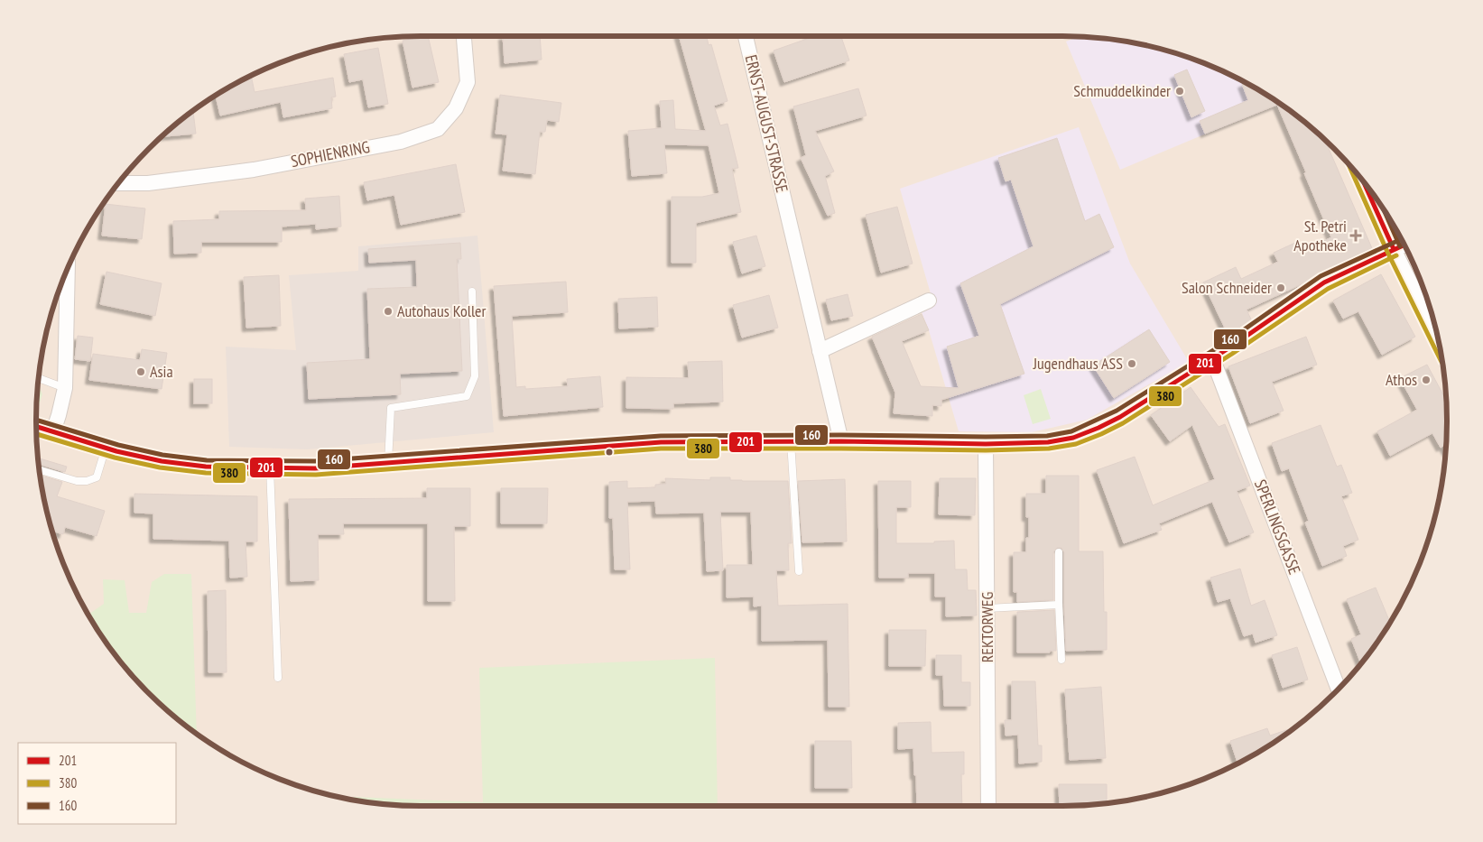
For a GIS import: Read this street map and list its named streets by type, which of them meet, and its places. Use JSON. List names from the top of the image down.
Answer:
{
  "streets": {
    "street": [
      "ERNST-AUGUST-STRASSE",
      "SOPHIENRING",
      "SPERLINGSGASSE",
      "REKTORWEG"
    ]
  },
  "places": {
    "other": [
      "Schmuddelkinder",
      "Salon Schneider",
      "Autohaus Koller",
      "Jugendhaus ASS",
      "Asia",
      "Athos"
    ],
    "health": ["St. Petri Apotheke"]
  },
  "lines": ["transit line 380", "transit line 201", "transit line 160"],
  "legend": ["201", "380", "160"]
}
